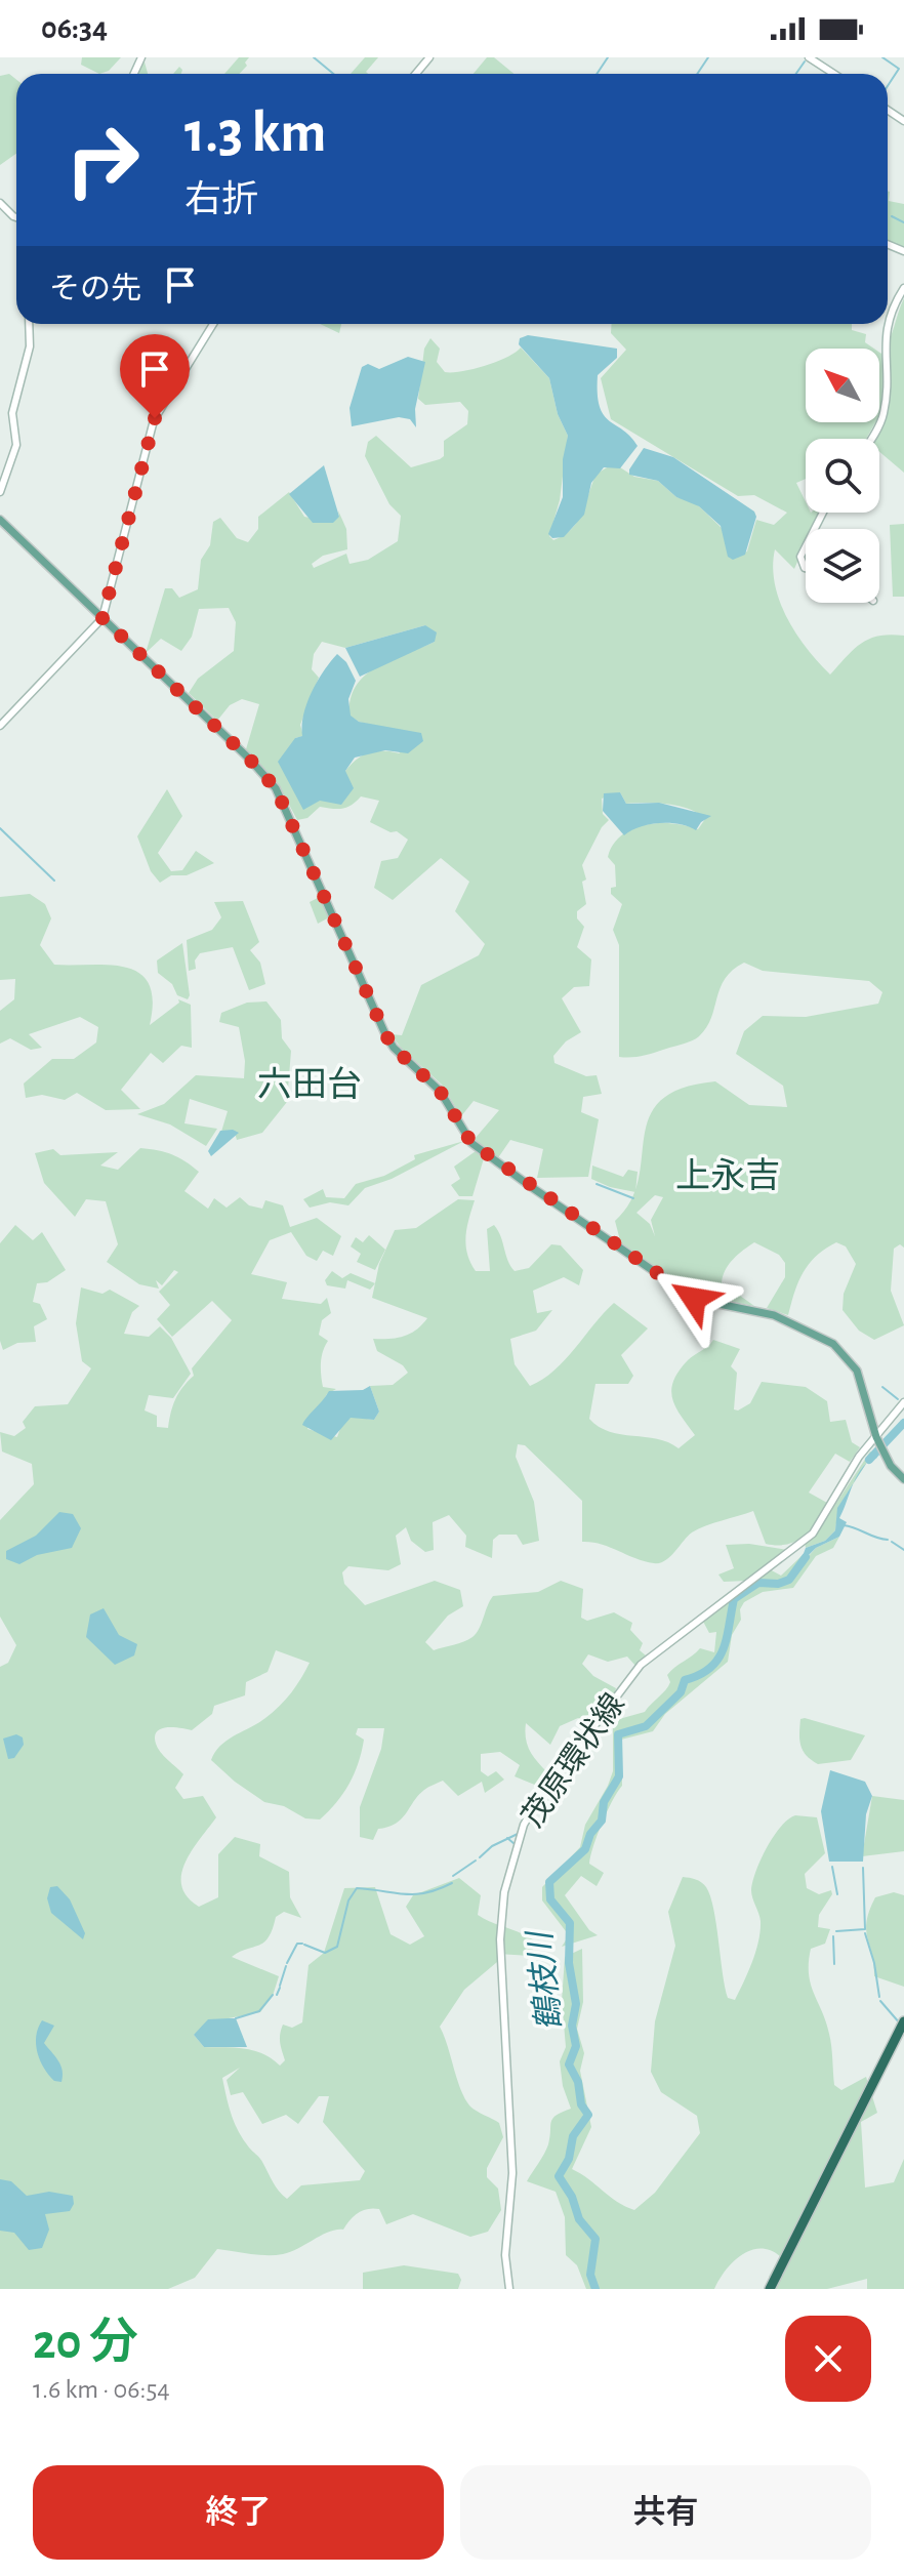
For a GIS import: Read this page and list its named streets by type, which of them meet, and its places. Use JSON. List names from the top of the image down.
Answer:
{
  "streets": {
    "street": ["茂原環状線"]
  },
  "districts": ["六田台", "上永吉"],
  "water": ["鶴枝川"],
  "north": "top left",
  "page": {
    "status": "06:34",
    "turn": ["1.3 km", "右折"],
    "then": "その先",
    "heading": ["20 分", "1.6 km · 06:54"],
    "buttons": ["終了", "共有"]
  }
}
